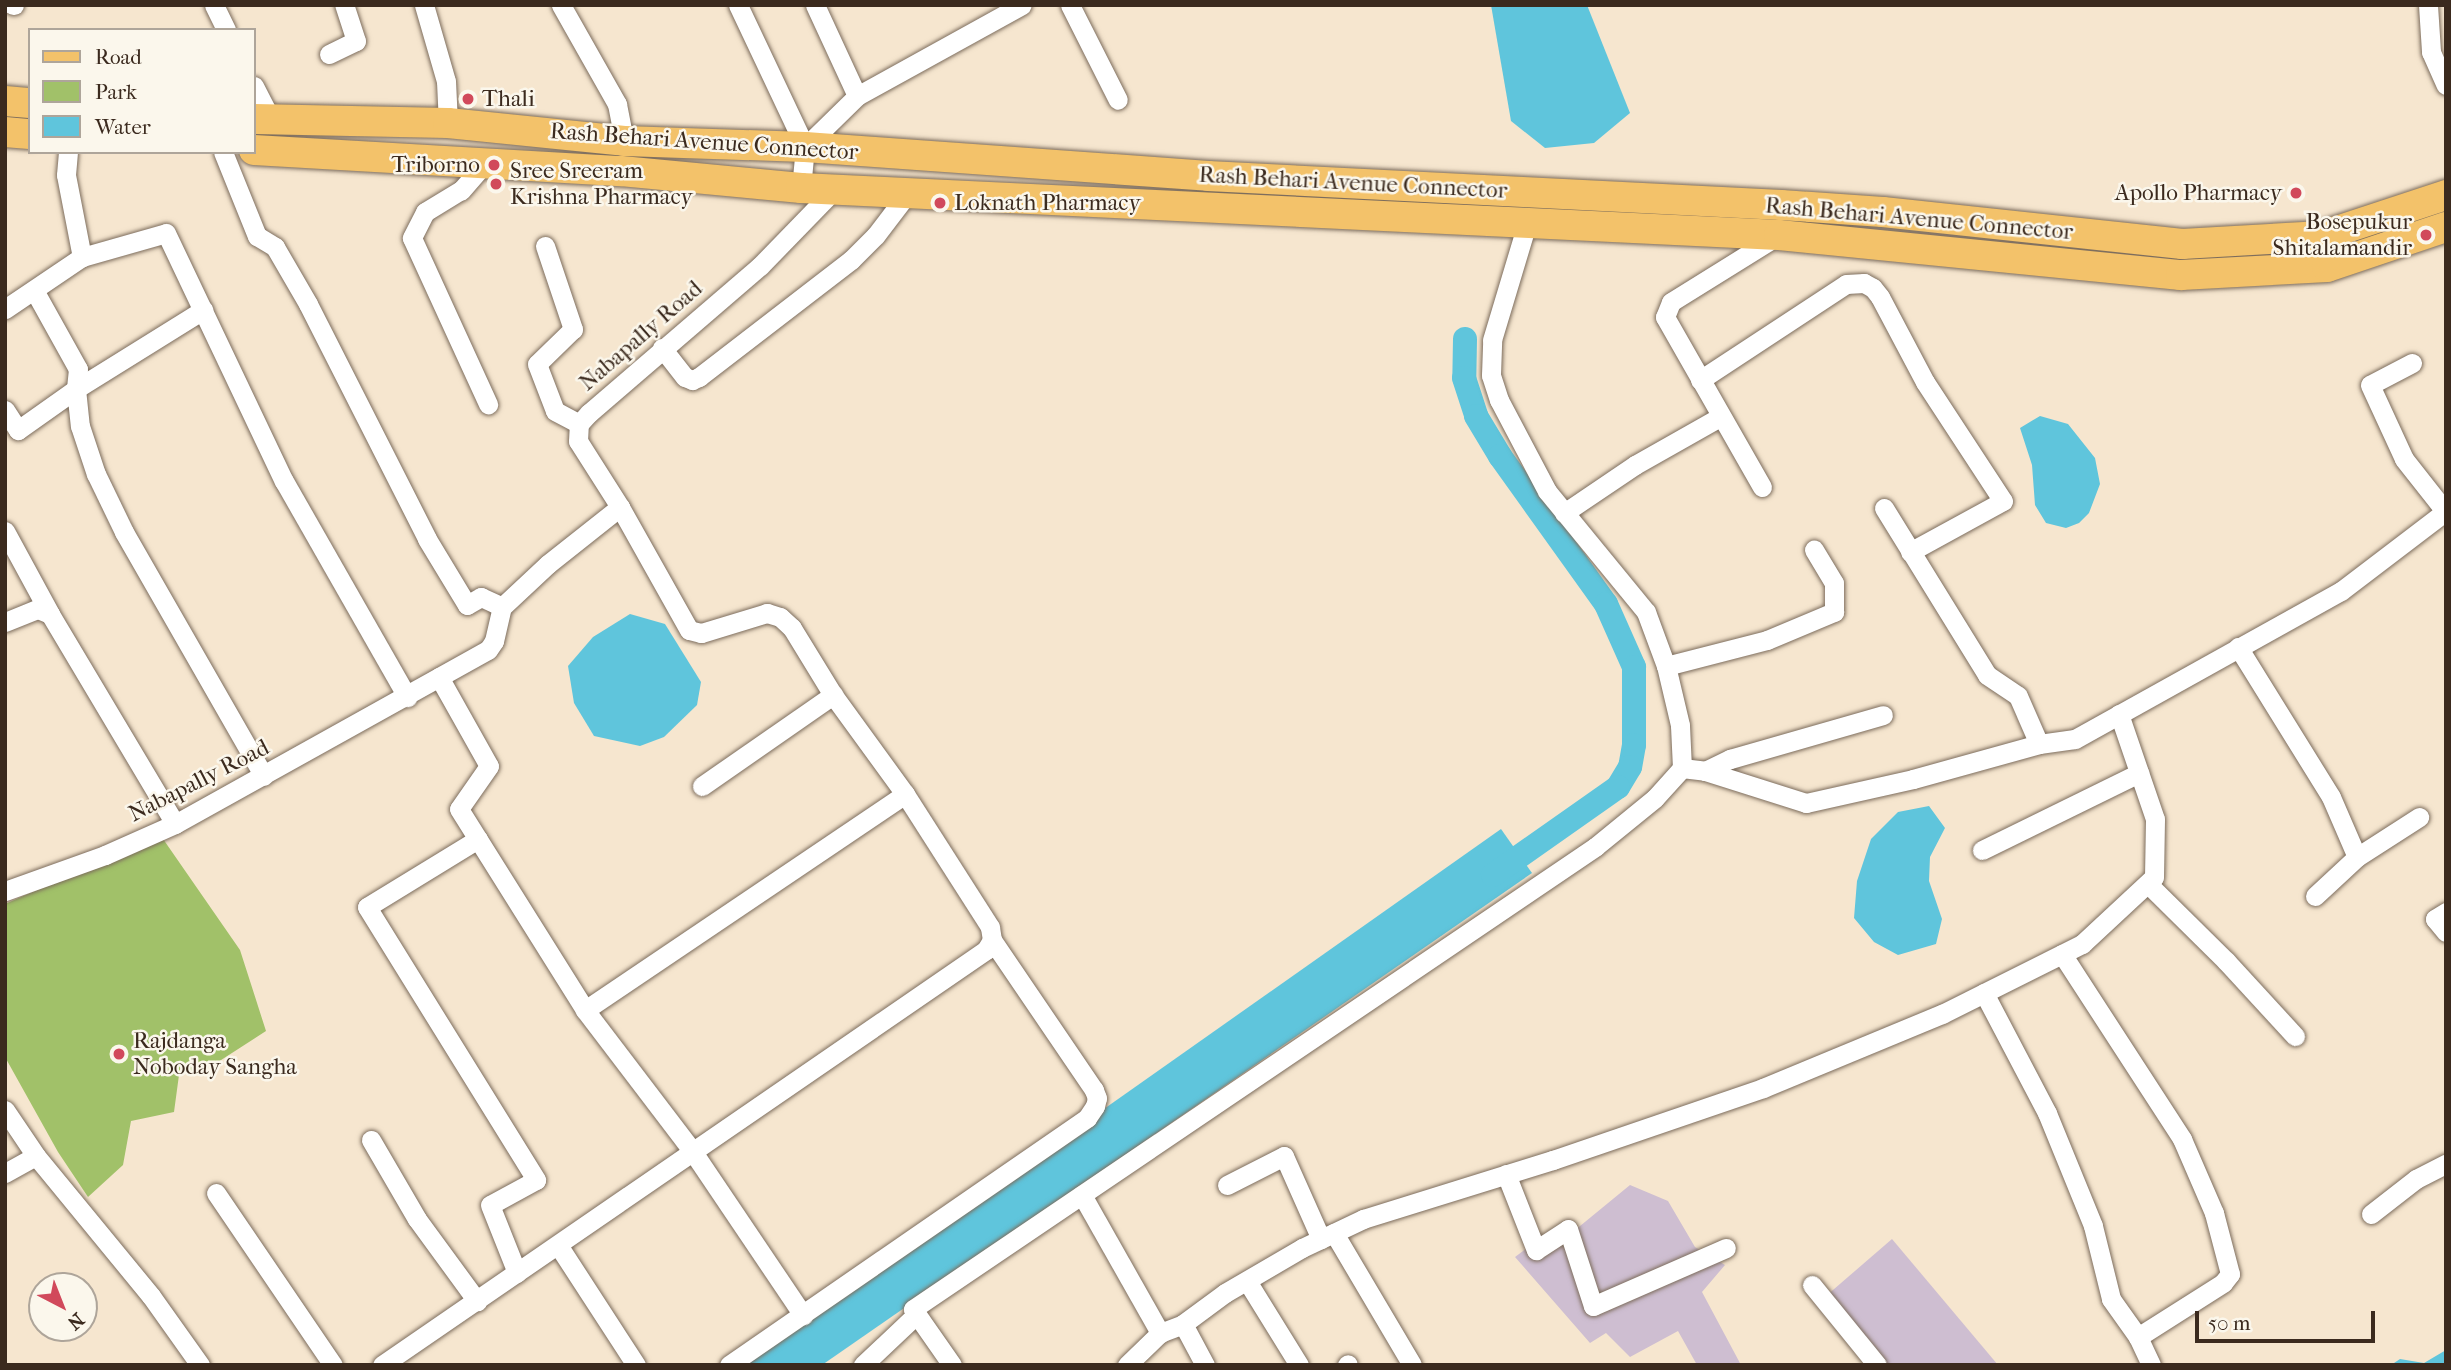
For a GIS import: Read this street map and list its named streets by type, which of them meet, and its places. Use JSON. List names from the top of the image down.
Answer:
{
  "streets": {
    "main road": ["Rash Behari Avenue Connector"],
    "street": ["Nabapally Road"]
  },
  "crossings": [
    ["Rash Behari Avenue Connector", "Nabapally Road"]
  ],
  "places": [
    "Thali",
    "Triborno",
    "Sree Sreeram Krishna Pharmacy",
    "Apollo Pharmacy",
    "Loknath Pharmacy",
    "Bosepukur Shitalamandir",
    "Rajdanga Noboday Sangha"
  ],
  "legend": ["Road", "Park", "Water"],
  "scale_bar": "50 m",
  "north": "bottom right"
}
